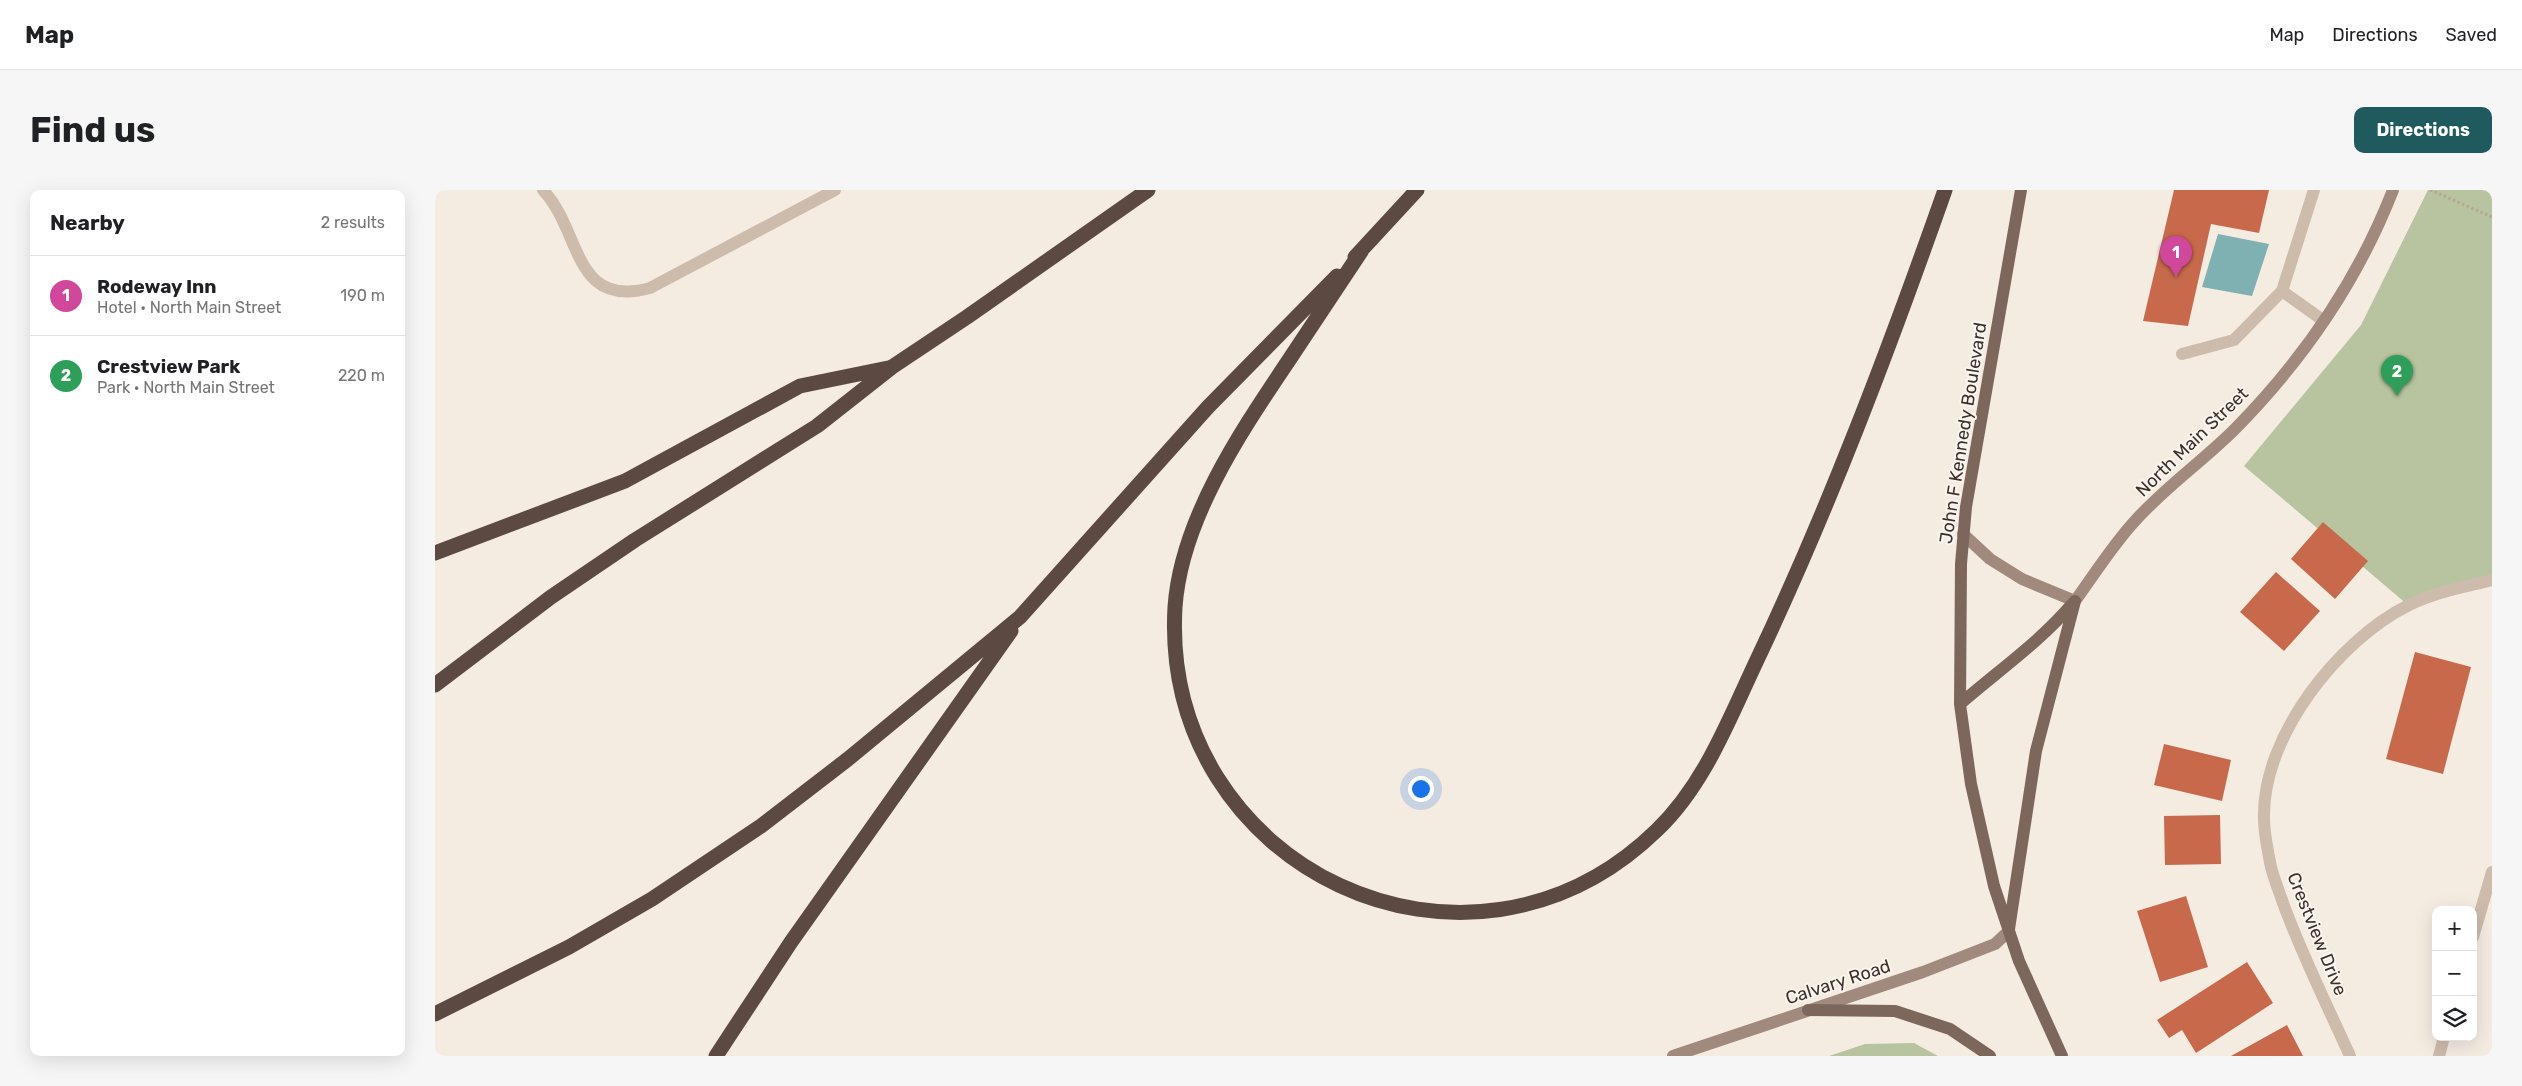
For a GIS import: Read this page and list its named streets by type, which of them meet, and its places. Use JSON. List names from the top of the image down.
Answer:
{
  "streets": {
    "main road": ["John F Kennedy Boulevard", "North Main Street", "Calvary Road"],
    "street": ["Crestview Drive"]
  },
  "crossings": [
    ["John F Kennedy Boulevard", "Calvary Road"]
  ],
  "page": {
    "header": "Map",
    "nav": ["Map", "Directions", "Saved"],
    "buttons": "Directions",
    "title": "Find us",
    "heading": ["Nearby", "2 results"],
    "pins": ["1", "2"],
    "list": [
      {
        "mark": "1",
        "name": "Rodeway Inn",
        "note": "Hotel · North Main Street",
        "value": "190 m"
      },
      {
        "mark": "2",
        "name": "Crestview Park",
        "note": "Park · North Main Street",
        "value": "220 m"
      }
    ],
    "map_buttons": ["+", "−"]
  }
}
